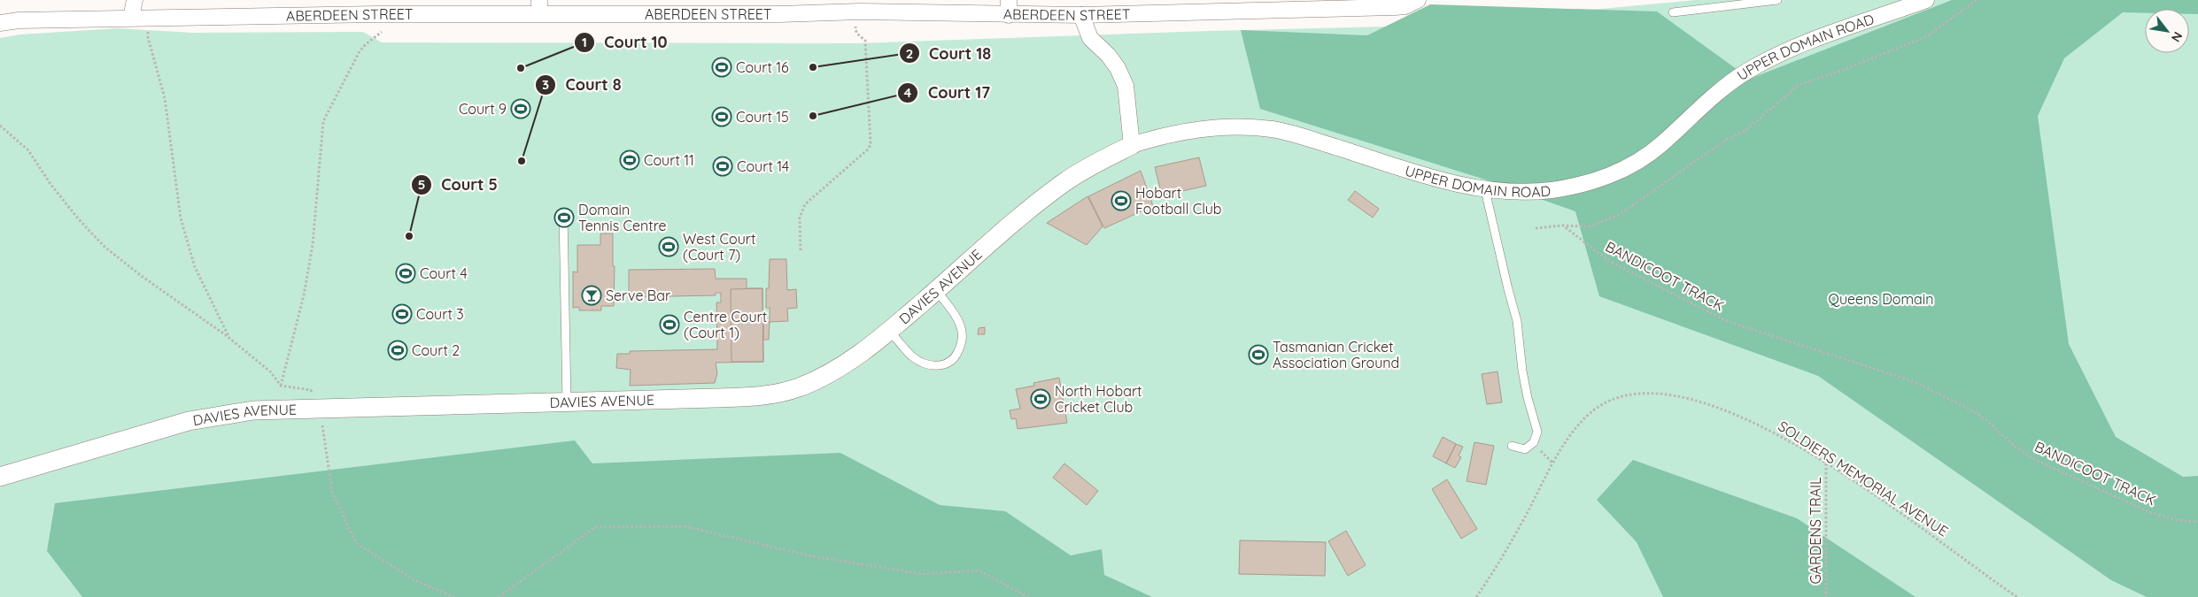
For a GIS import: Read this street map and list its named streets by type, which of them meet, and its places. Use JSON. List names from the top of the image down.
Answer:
{
  "streets": {
    "street": ["ABERDEEN STREET", "UPPER DOMAIN ROAD", "DAVIES AVENUE"],
    "path": ["BANDICOOT TRACK", "SOLDIERS MEMORIAL AVENUE", "GARDENS TRAIL"]
  },
  "crossings": [
    ["UPPER DOMAIN ROAD", "DAVIES AVENUE"],
    ["SOLDIERS MEMORIAL AVENUE", "GARDENS TRAIL"]
  ],
  "parks": ["Queens Domain"],
  "places": {
    "sports": [
      "Court 16",
      "Court 9",
      "Court 15",
      "Court 11",
      "Court 14",
      "Hobart Football Club",
      "Domain Tennis Centre",
      "West Court (Court 7)",
      "Court 4",
      "Court 3",
      "Centre Court (Court 1)",
      "Court 2",
      "Tasmanian Cricket Association Ground",
      "North Hobart Cricket Club"
    ],
    "other": [
      "Court 18",
      "Court 10",
      "Court 17",
      "Court 8",
      "Court 5"
    ],
    "bar": ["Serve Bar"]
  },
  "north": "bottom right"
}
